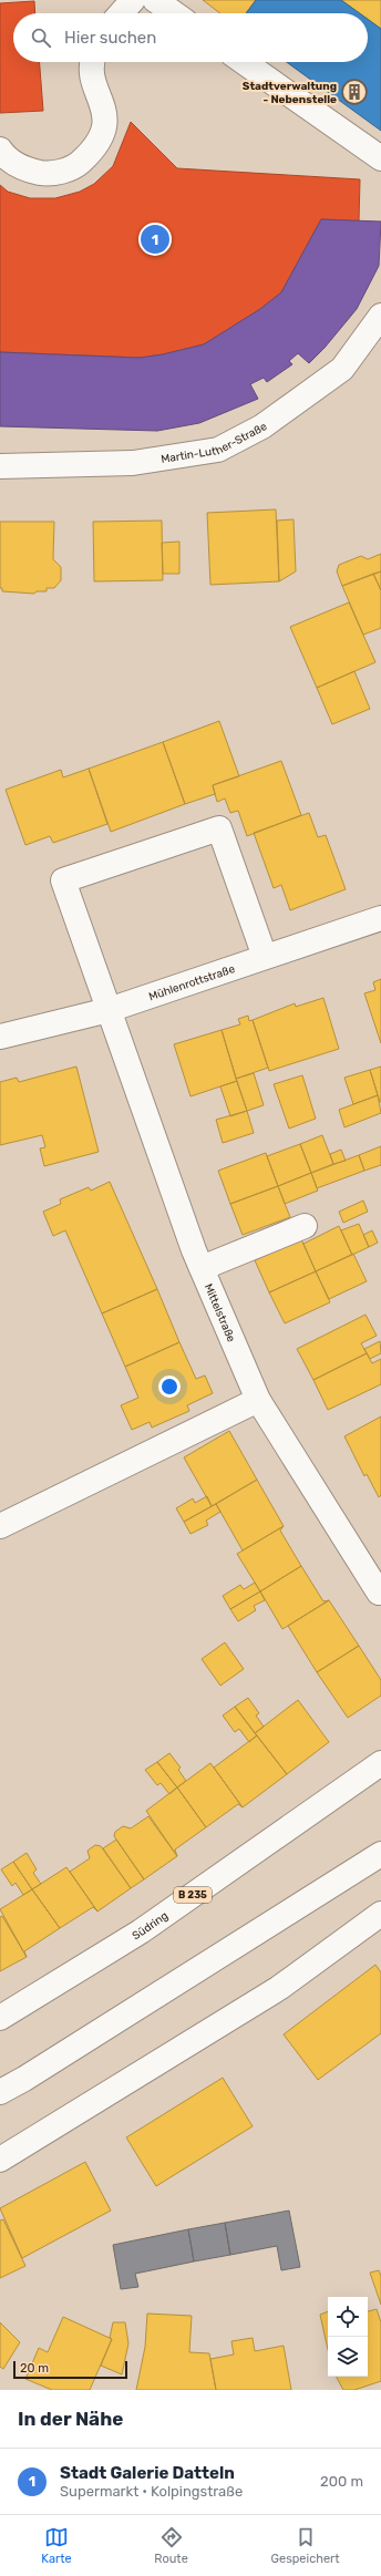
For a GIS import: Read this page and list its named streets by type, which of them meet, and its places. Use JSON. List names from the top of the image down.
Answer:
{
  "streets": {
    "street": [
      "Martin-Luther-Straße",
      "Mühlenrottstraße",
      "Mittelstraße",
      "B 235",
      "Südring"
    ]
  },
  "crossings": [
    ["Mühlenrottstraße", "Mittelstraße"]
  ],
  "places": {
    "building": ["Stadtverwaltung - Nebenstelle"]
  },
  "scale_bar": "20 m",
  "page": {
    "search": "Hier suchen",
    "pins": "1",
    "scale": "20 m",
    "heading": "In der Nähe",
    "list": [
      {
        "mark": "1",
        "name": "Stadt Galerie Datteln",
        "note": "Supermarkt · Kolpingstraße",
        "value": "200 m"
      }
    ],
    "nav": ["Karte", "Route", "Gespeichert"]
  }
}
